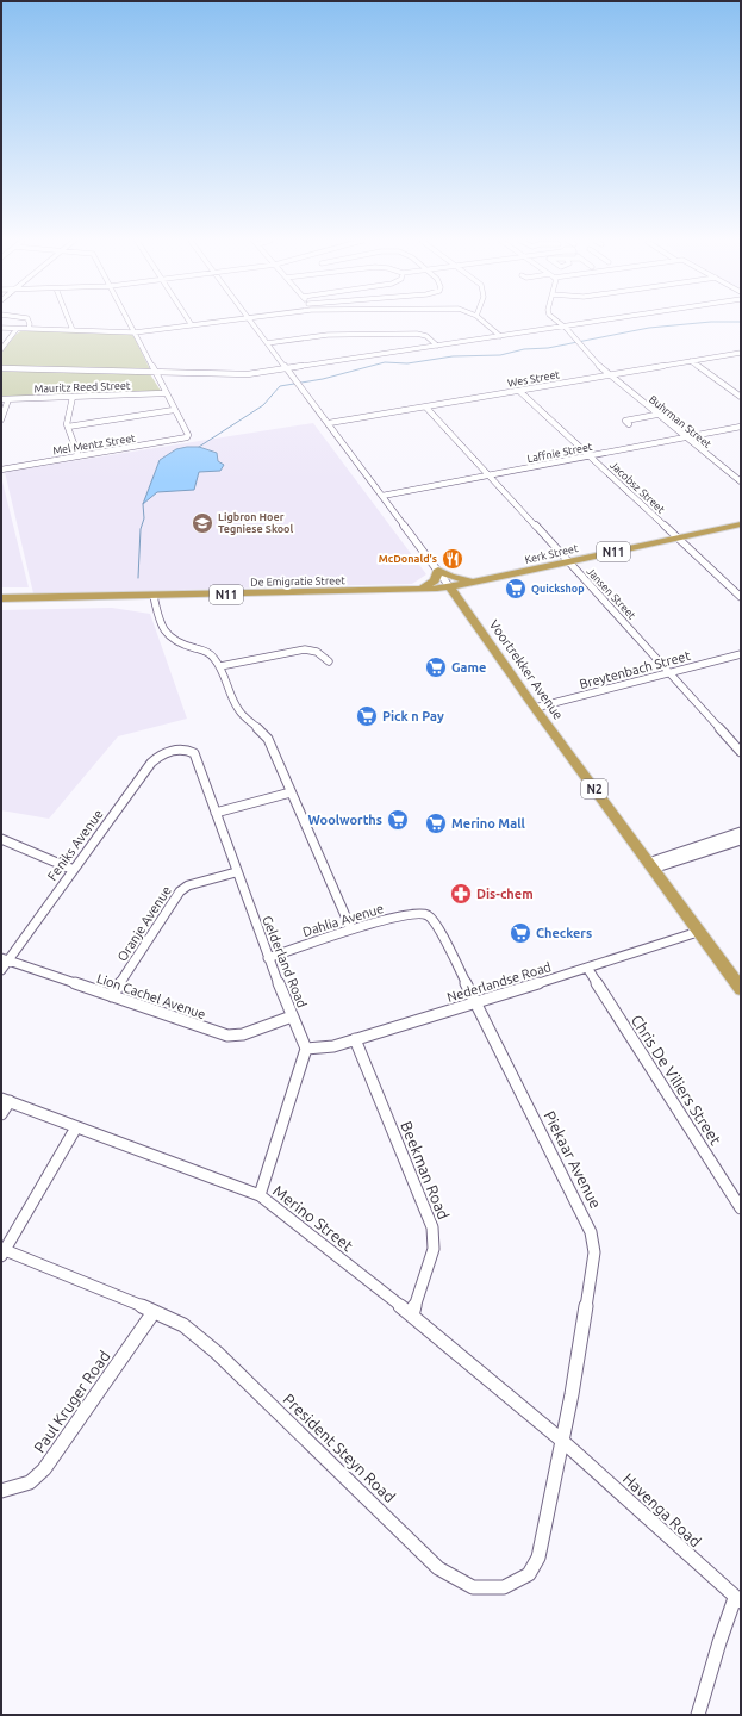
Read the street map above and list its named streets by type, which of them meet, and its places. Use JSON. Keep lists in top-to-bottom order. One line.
{"streets":{"highway":["N11","Kerk Street","De Emigratie Street","Voortrekker Avenue","N2"],"street":["Wes Street","Mauritz Reed Street","Buhrman Street","Mel Mentz Street","Laffnie Street","Jacobsz Street","Jansen Street","Breytenbach Street","Feniks Avenue","Dahlia Avenue","Oranje Avenue","Gelderland Road","Nederlandse Road","Lion Cachel Avenue","Chris De Viliers Street","Piekaar Avenue","Beekman Road","Merino Street","Paul Kruger Road","President Steyn Road","Havenga Road"]},"crossings":[["Wes Street","Buhrman Street"],["Wes Street","Jacobsz Street"],["Wes Street","Jansen Street"],["Wes Street","Voortrekker Avenue"],["Buhrman Street","Laffnie Street"],["Laffnie Street","Jacobsz Street"],["Laffnie Street","Jansen Street"],["Laffnie Street","Voortrekker Avenue"],["Jacobsz Street","Kerk Street"],["Kerk Street","De Emigratie Street"],["Kerk Street","Jansen Street"],["Kerk Street","Voortrekker Avenue"],["De Emigratie Street","Voortrekker Avenue"],["Jansen Street","Breytenbach Street"],["Voortrekker Avenue","Breytenbach Street"],["Voortrekker Avenue","Nederlandse Road"],["Feniks Avenue","Gelderland Road"],["Feniks Avenue","Lion Cachel Avenue"],["Dahlia Avenue","Gelderland Road"],["Dahlia Avenue","Piekaar Avenue"],["Oranje Avenue","Gelderland Road"],["Oranje Avenue","Lion Cachel Avenue"],["Gelderland Road","Nederlandse Road"],["Gelderland Road","Lion Cachel Avenue"],["Nederlandse Road","Chris De Viliers Street"],["Nederlandse Road","Piekaar Avenue"],["Nederlandse Road","Beekman Road"],["Piekaar Avenue","Merino Street"],["Piekaar Avenue","President Steyn Road"],["Piekaar Avenue","Havenga Road"],["Beekman Road","Merino Street"],["Merino Street","President Steyn Road"],["Merino Street","Havenga Road"],["Paul Kruger Road","President Steyn Road"],["President Steyn Road","Havenga Road"]],"places":{"school or university":["Ligbron Hoer Tegniese Skool"],"restaurant":["McDonald's"],"supermarket":["Quickshop","Game","Pick n Pay","Woolworths","Merino Mall","Checkers"],"pharmacy":["Dis-chem"]}}
